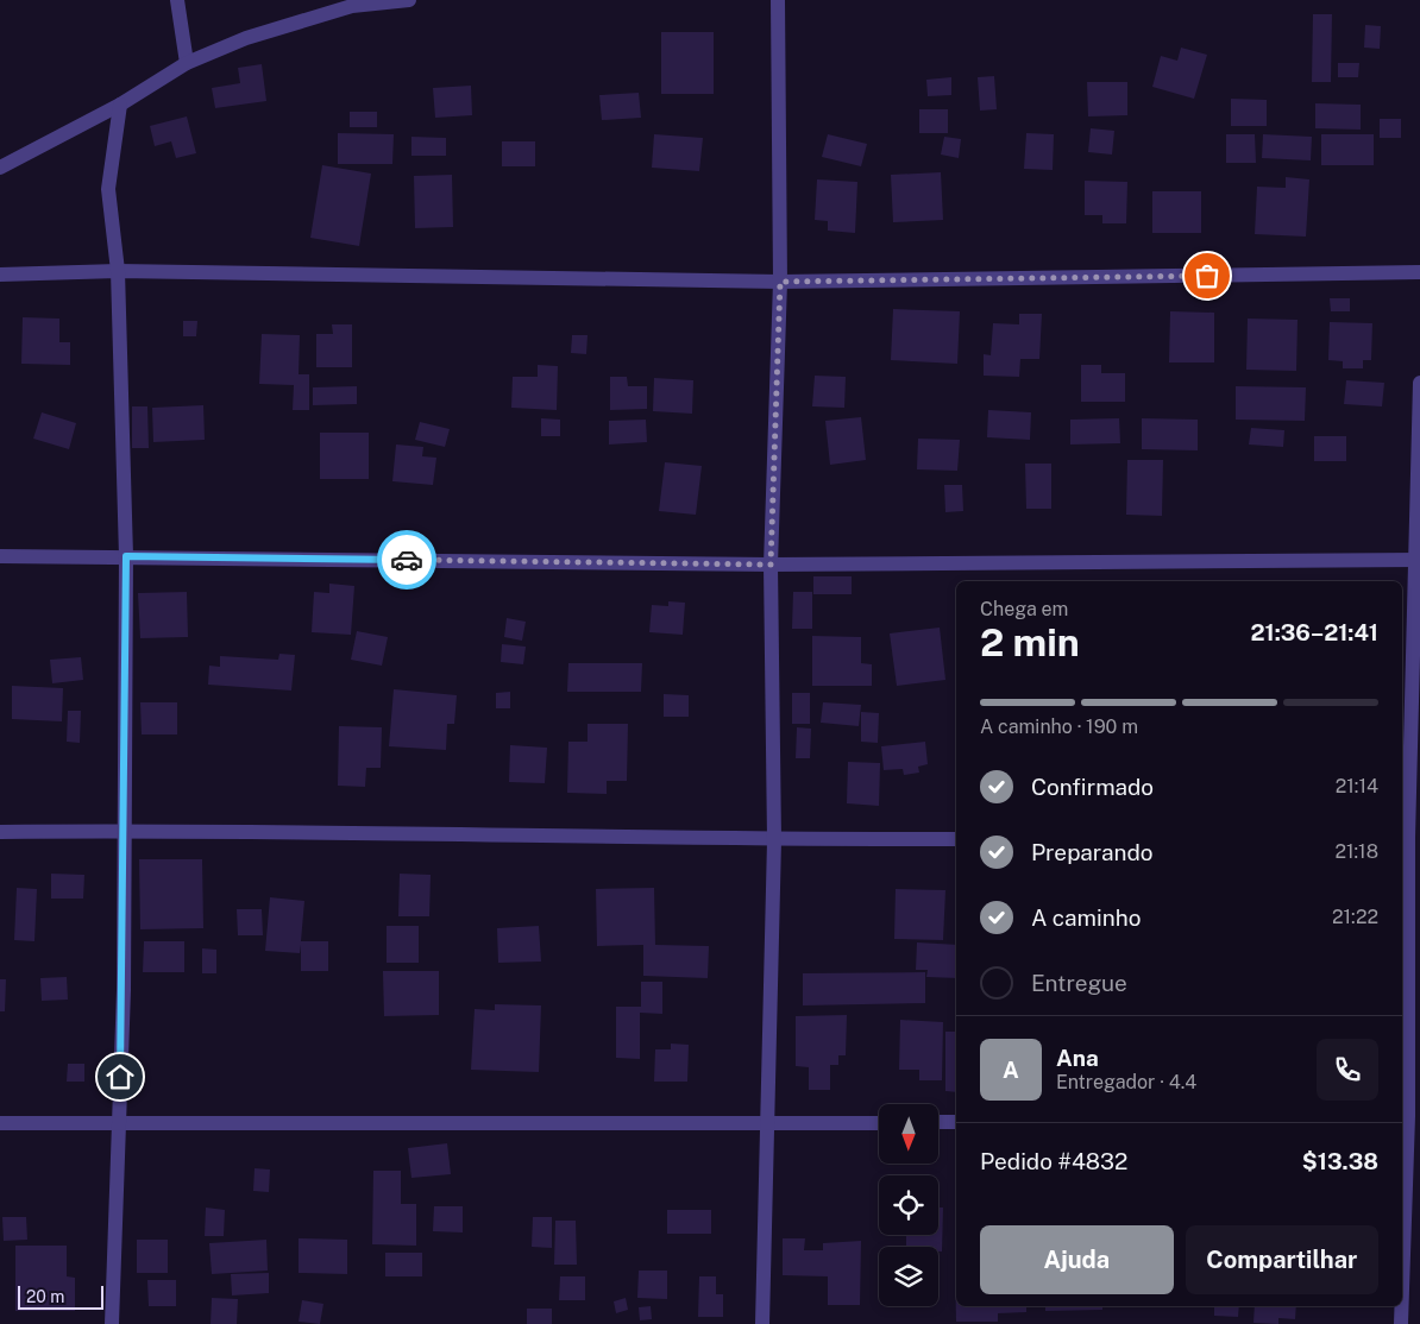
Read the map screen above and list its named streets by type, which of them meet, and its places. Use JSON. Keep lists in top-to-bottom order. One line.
{"scale_bar":"20 m","north":"bottom","page":{"heading":["2 min","Chega em","21:36–21:41"],"panel":["Ana","Entregador · 4.4","Pedido #4832","$13.38"],"bar":"A caminho · 190 m","list":[["Confirmado","21:14"],["Preparando","21:18"],["A caminho","21:22"],"Entregue"],"round":"A","buttons":["Ajuda","Compartilhar"],"scale":"20 m"}}
